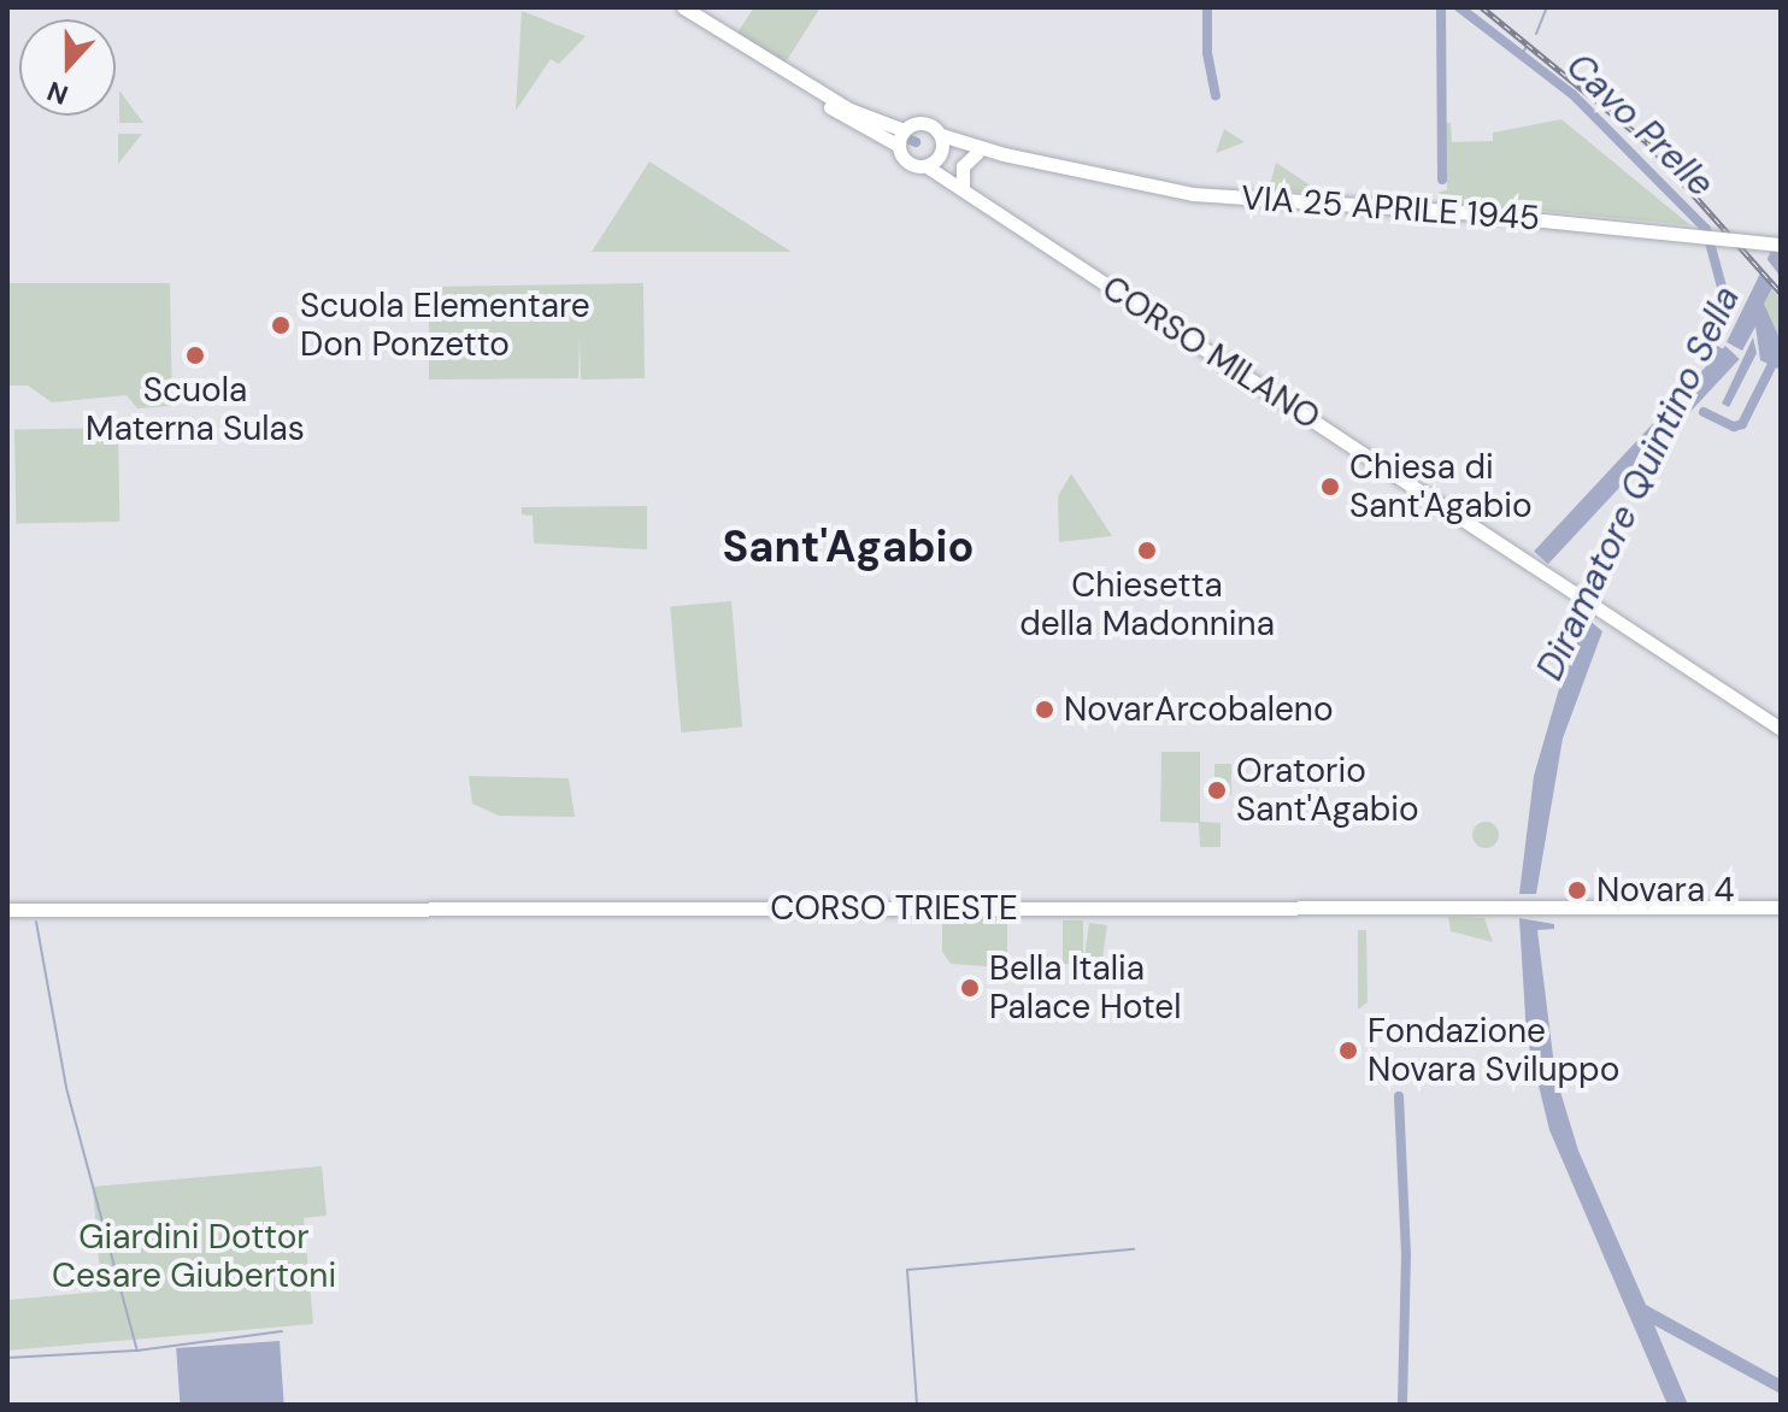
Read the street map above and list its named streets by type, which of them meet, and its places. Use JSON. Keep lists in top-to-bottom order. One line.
{"streets":{"main road":["VIA 25 APRILE 1945","CORSO MILANO","CORSO TRIESTE"]},"crossings":[["VIA 25 APRILE 1945","CORSO MILANO"]],"districts":["Sant'Agabio"],"water":["Cavo Prelle","Diramatore Quintino Sella"],"parks":["Giardini Dottor Cesare Giubertoni"],"places":["Scuola Elementare Don Ponzetto","Scuola Materna Sulas","Chiesa di Sant'Agabio","Chiesetta della Madonnina","NovarArcobaleno","Oratorio Sant'Agabio","Novara 4","Bella Italia Palace Hotel","Fondazione Novara Sviluppo"],"north":"bottom"}
